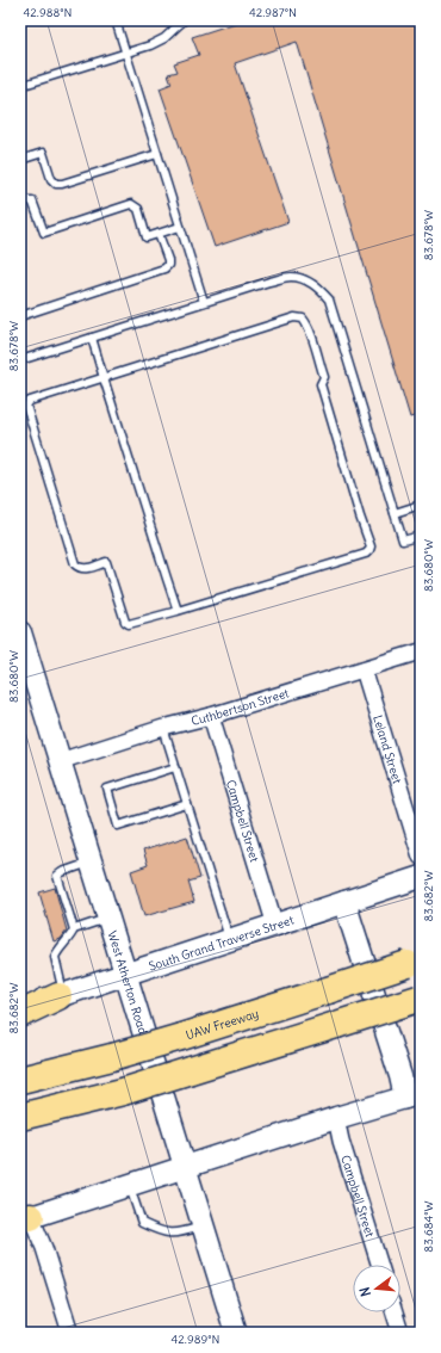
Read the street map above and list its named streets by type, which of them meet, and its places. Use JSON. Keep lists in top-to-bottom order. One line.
{"streets":{"highway":["UAW Freeway"],"main road":["South Grand Traverse Street","West Atherton Road"],"street":["Cuthbertson Street","Leland Street","Campbell Street"]},"crossings":[["Cuthbertson Street","Leland Street"],["Cuthbertson Street","Campbell Street"],["Cuthbertson Street","West Atherton Road"],["Campbell Street","South Grand Traverse Street"],["South Grand Traverse Street","West Atherton Road"]],"north":"left","coordinates":["42.988°N","42.987°N","83.678°W","83.680°W","83.682°W","83.684°W","42.989°N"]}
